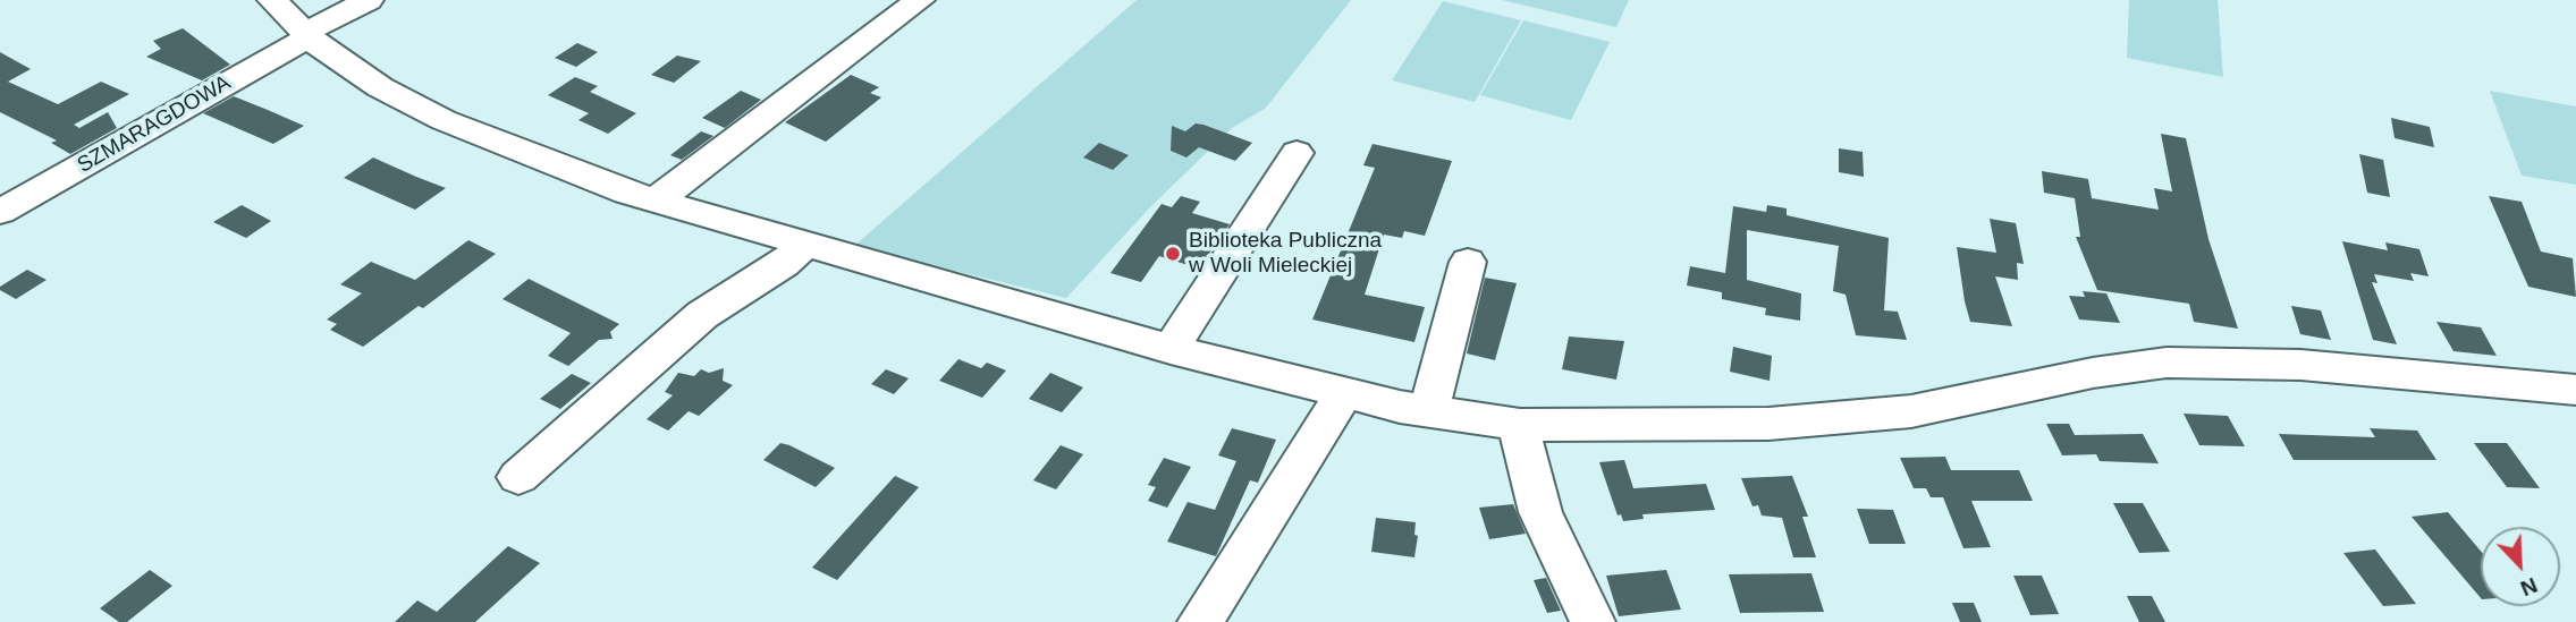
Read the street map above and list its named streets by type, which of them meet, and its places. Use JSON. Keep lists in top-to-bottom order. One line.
{"streets":{"street":["SZMARAGDOWA"]},"places":["Biblioteka Publiczna w Woli Mieleckiej"],"north":"bottom right"}
